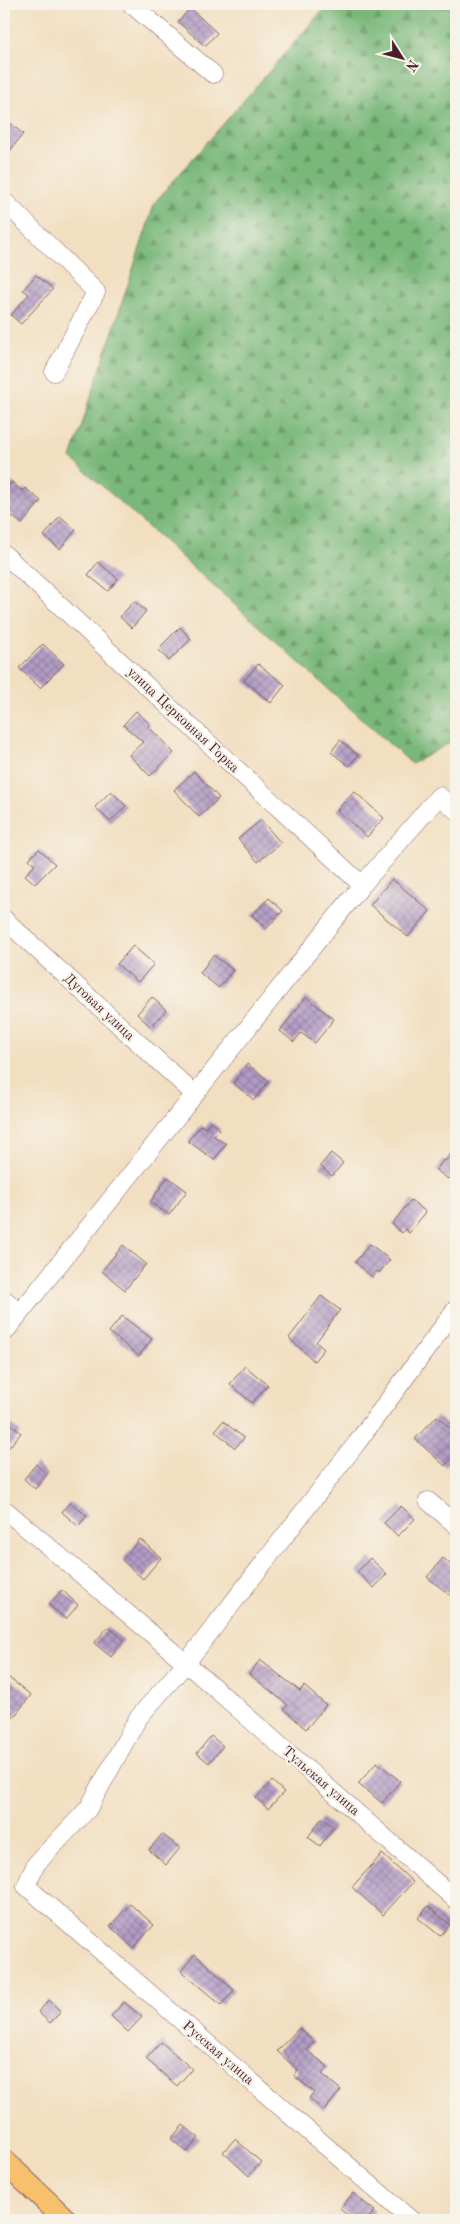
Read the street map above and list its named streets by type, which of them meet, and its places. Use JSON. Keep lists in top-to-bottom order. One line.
{"streets":{"street":["улица Церковная Горка","Дуговая улица","Тульская улица","Русская улица"]},"crossings":[["Тульская улица","Русская улица"]],"north":"bottom right"}
